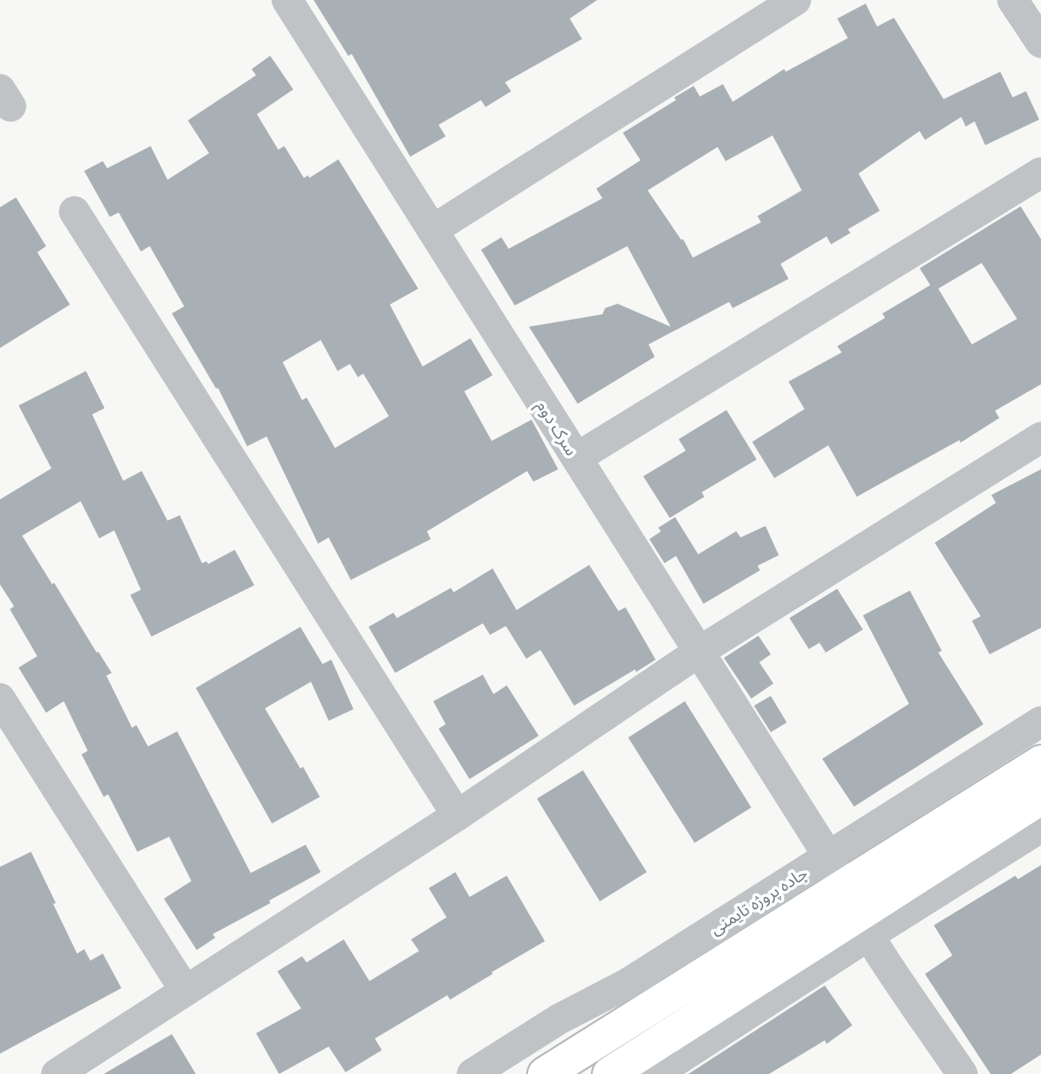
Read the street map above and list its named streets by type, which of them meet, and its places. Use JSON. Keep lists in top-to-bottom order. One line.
{"streets":{"main road":["جاده پروژه تایمنی"],"street":["سرک دوم"]},"crossings":[["سرک دوم","جاده پروژه تایمنی"]]}
